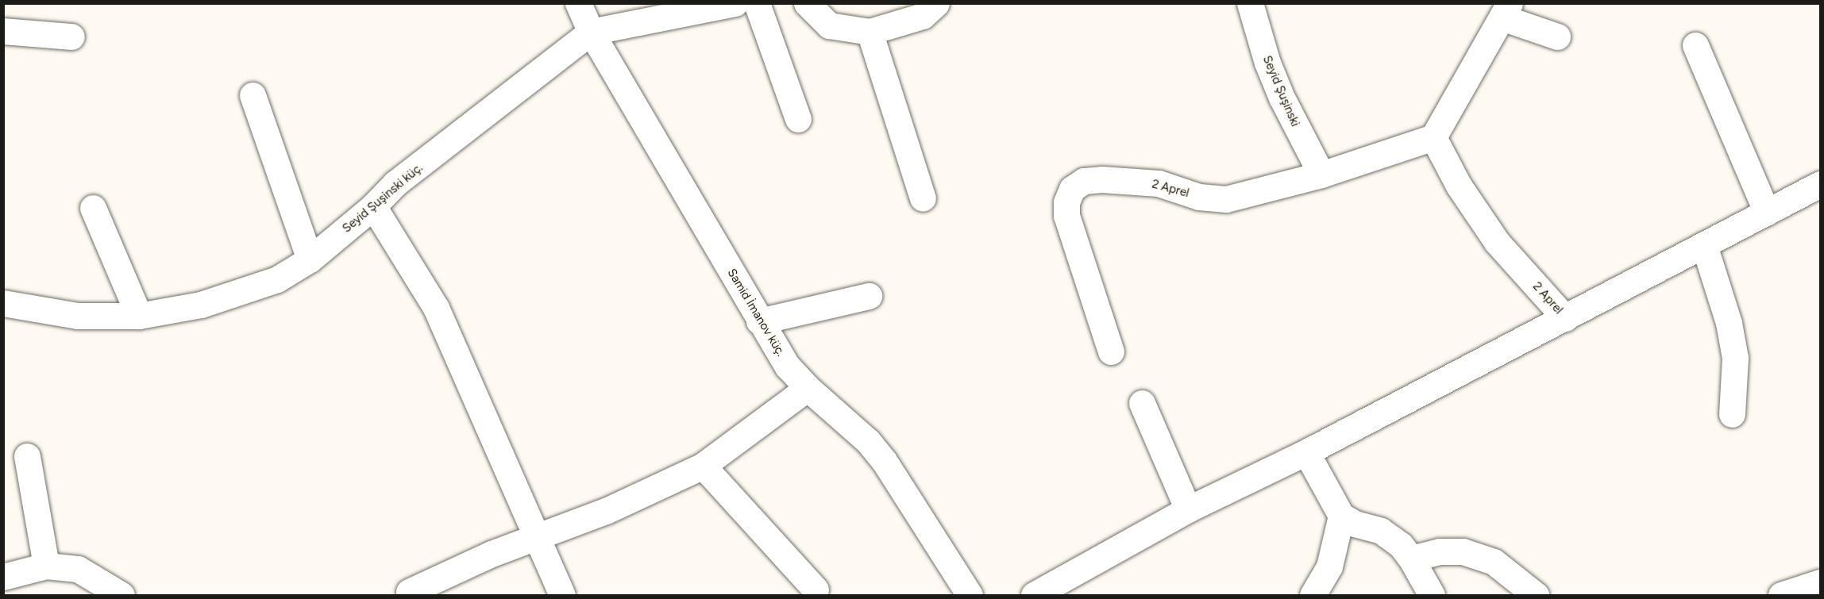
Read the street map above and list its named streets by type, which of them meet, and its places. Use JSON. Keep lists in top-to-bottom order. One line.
{"streets":{"street":["Seyid Şuşinski","2 Aprel","Seyid Şuşinski küç.","Samid İmanov küç."]},"crossings":[["Seyid Şuşinski","2 Aprel"],["Seyid Şuşinski küç.","Samid İmanov küç."]]}
